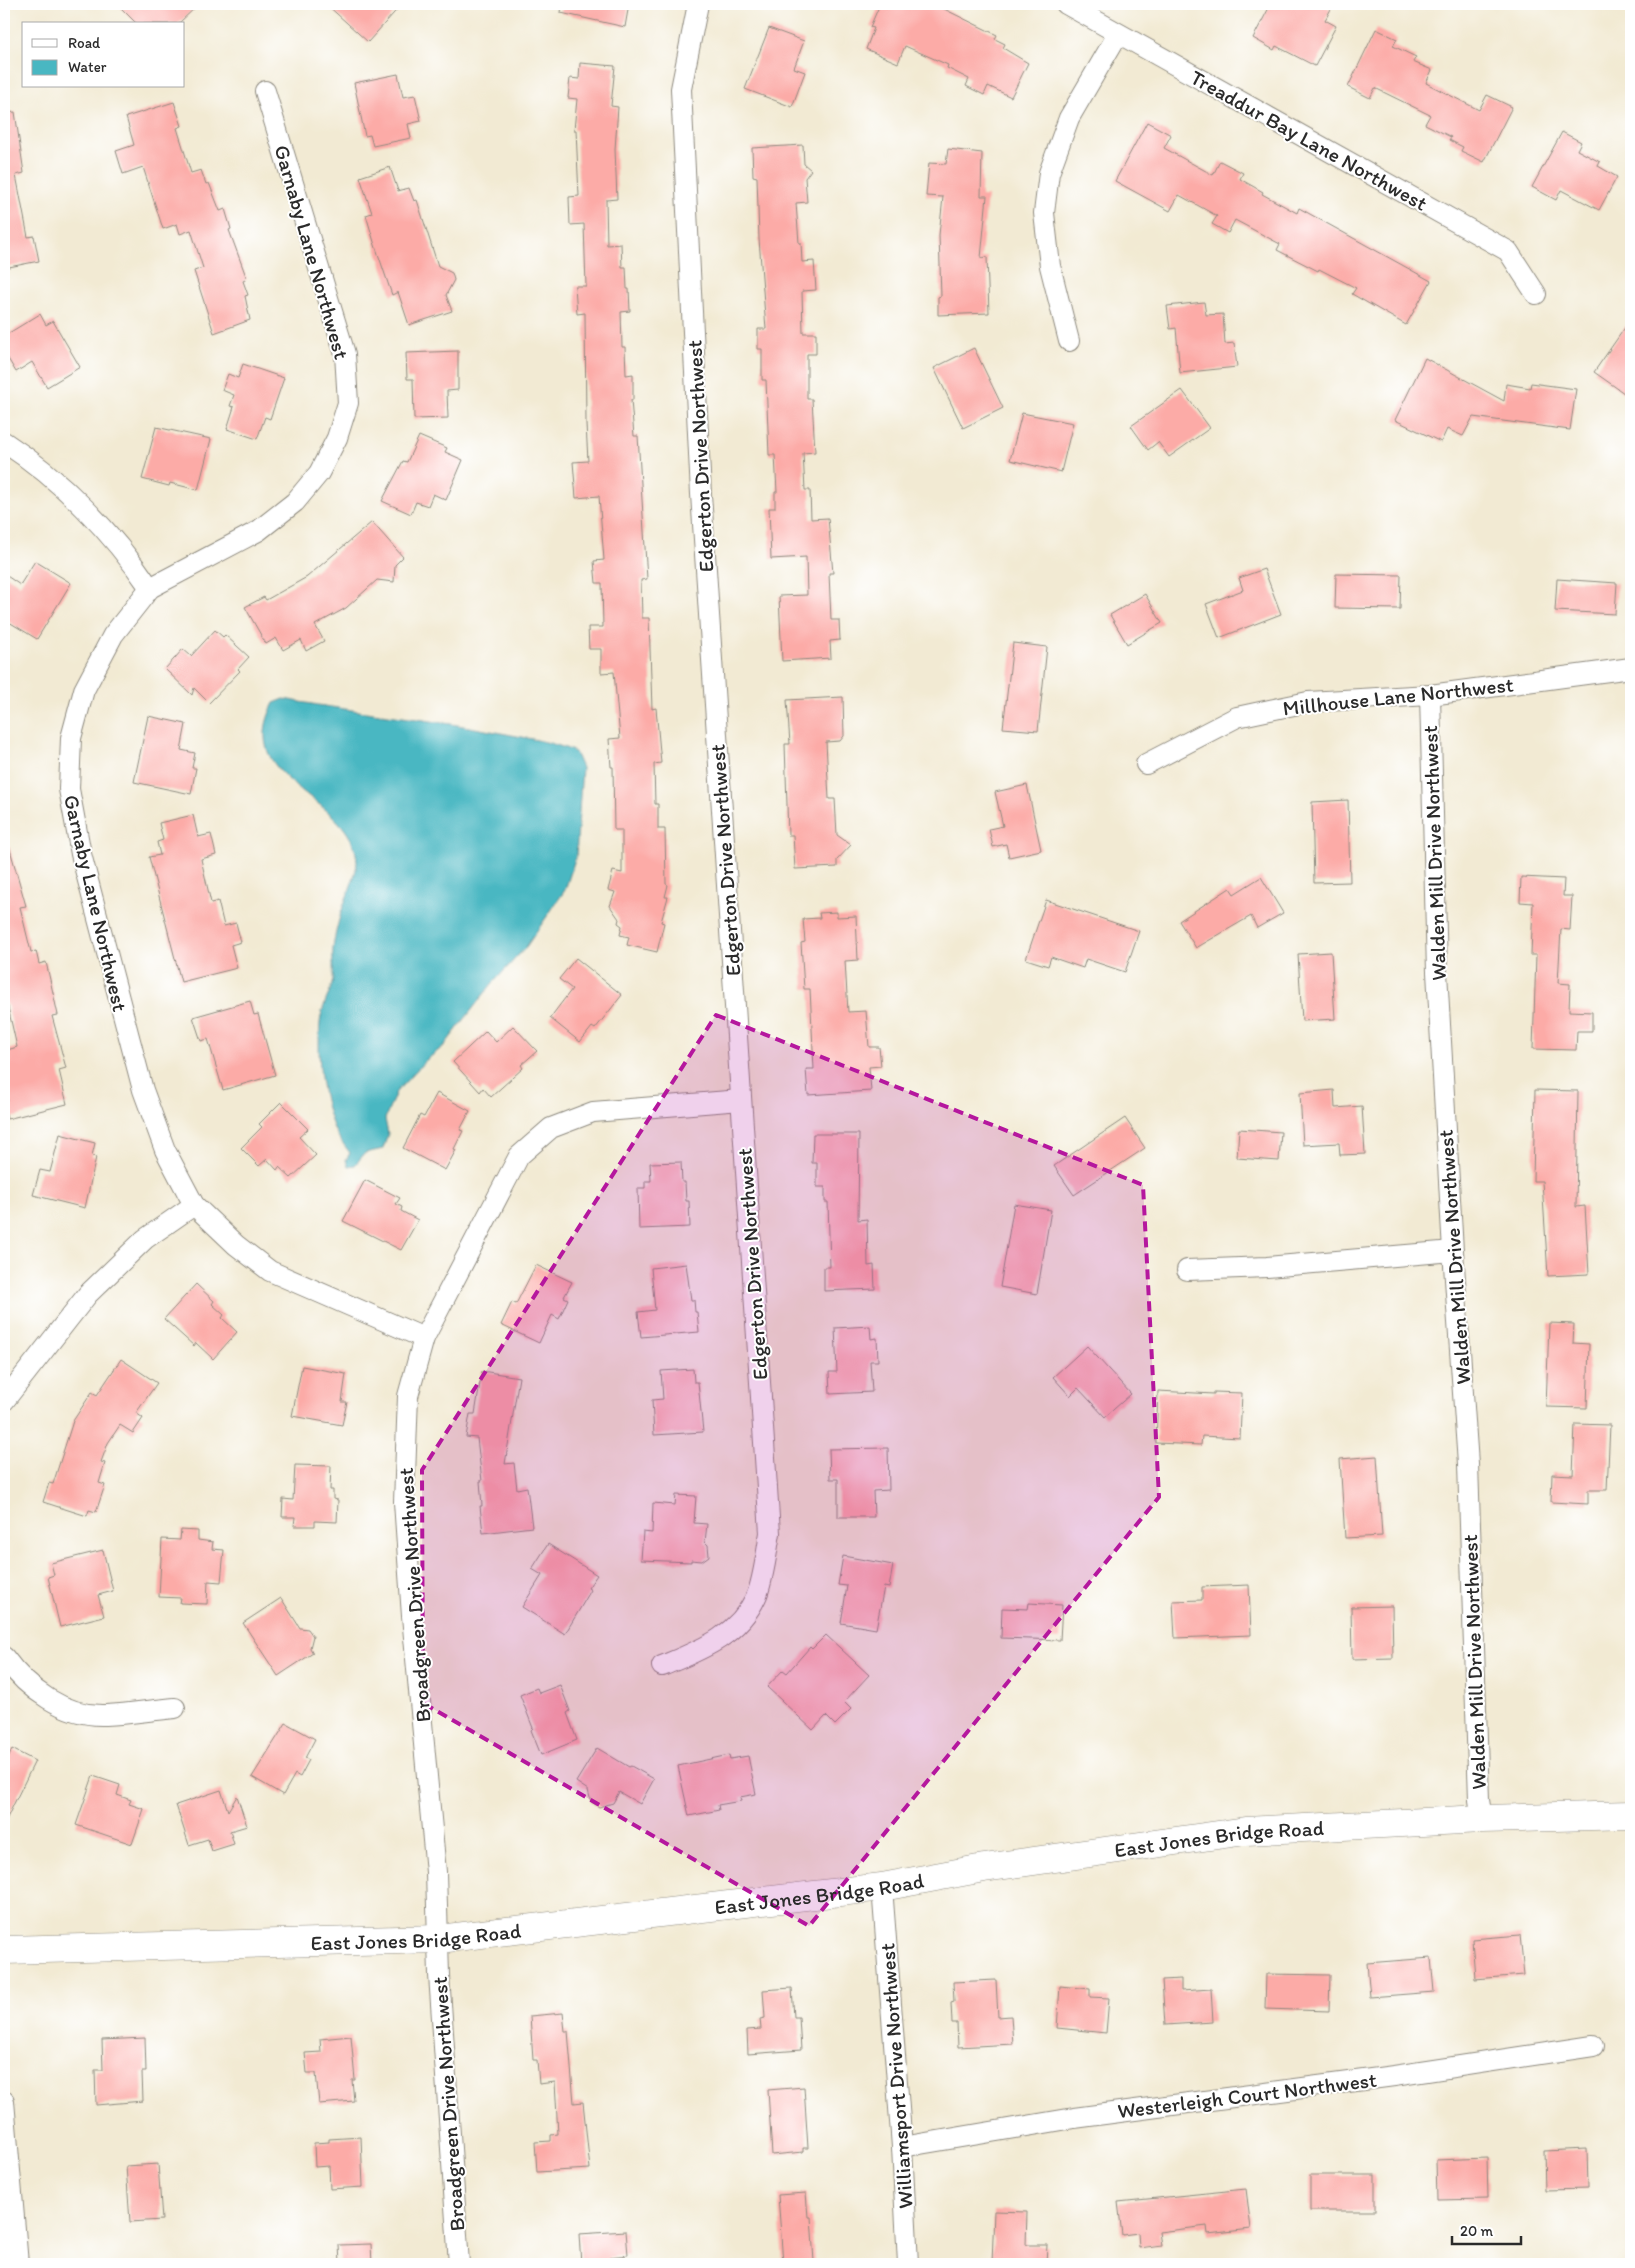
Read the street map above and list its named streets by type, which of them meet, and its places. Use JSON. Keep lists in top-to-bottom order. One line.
{"streets":{"street":["Treaddur Bay Lane Northwest","Garnaby Lane Northwest","Edgerton Drive Northwest","Millhouse Lane Northwest","Walden Mill Drive Northwest","Broadgreen Drive Northwest","East Jones Bridge Road","Williamsport Drive Northwest","Westerleigh Court Northwest"]},"crossings":[["Garnaby Lane Northwest","Broadgreen Drive Northwest"],["Edgerton Drive Northwest","Broadgreen Drive Northwest"],["Millhouse Lane Northwest","Walden Mill Drive Northwest"],["Walden Mill Drive Northwest","East Jones Bridge Road"],["Broadgreen Drive Northwest","East Jones Bridge Road"],["East Jones Bridge Road","Williamsport Drive Northwest"],["Williamsport Drive Northwest","Westerleigh Court Northwest"]],"legend":["Road","Water"],"scale_bar":"20 m"}
